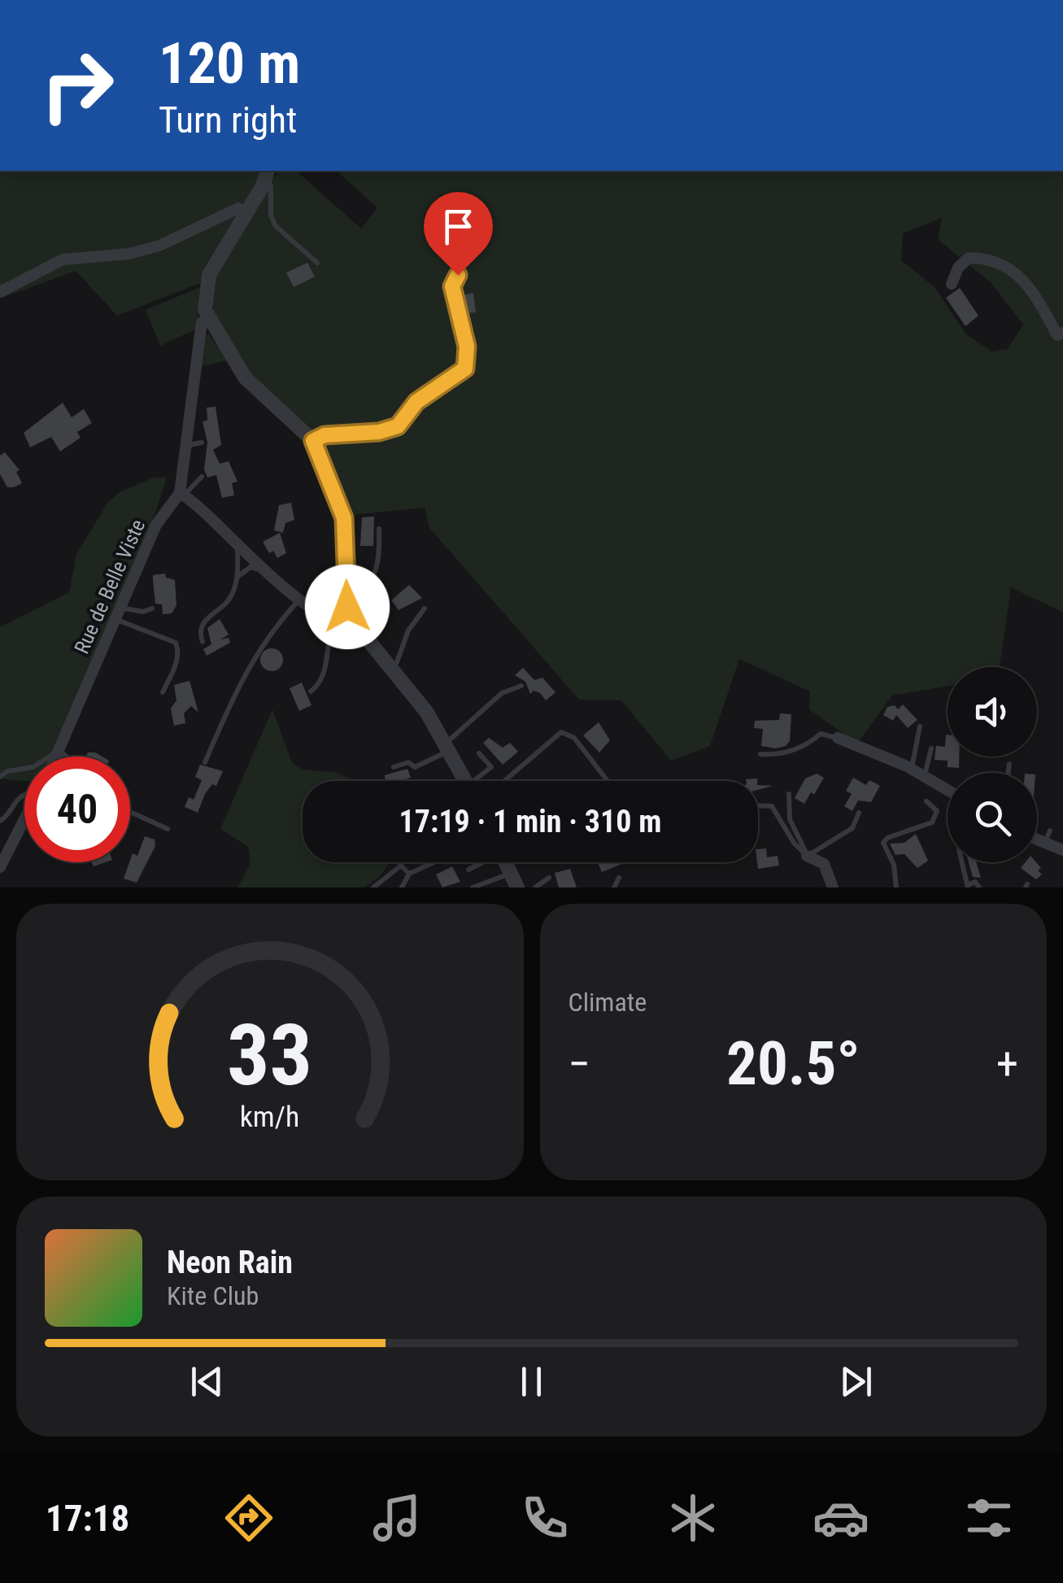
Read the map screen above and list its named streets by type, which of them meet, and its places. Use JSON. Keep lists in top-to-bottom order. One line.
{"streets":{"street":["Rue de Belle Viste"]},"page":{"turn":["120 m","Turn right"],"limit":"40","trip":"17:19 · 1 min · 310 m","tile":"Climate","heat":["−","20.5°","+"],"song":["Neon Rain","Kite Club"],"tabs":"17:18","gauge":["33","km/h"]}}
